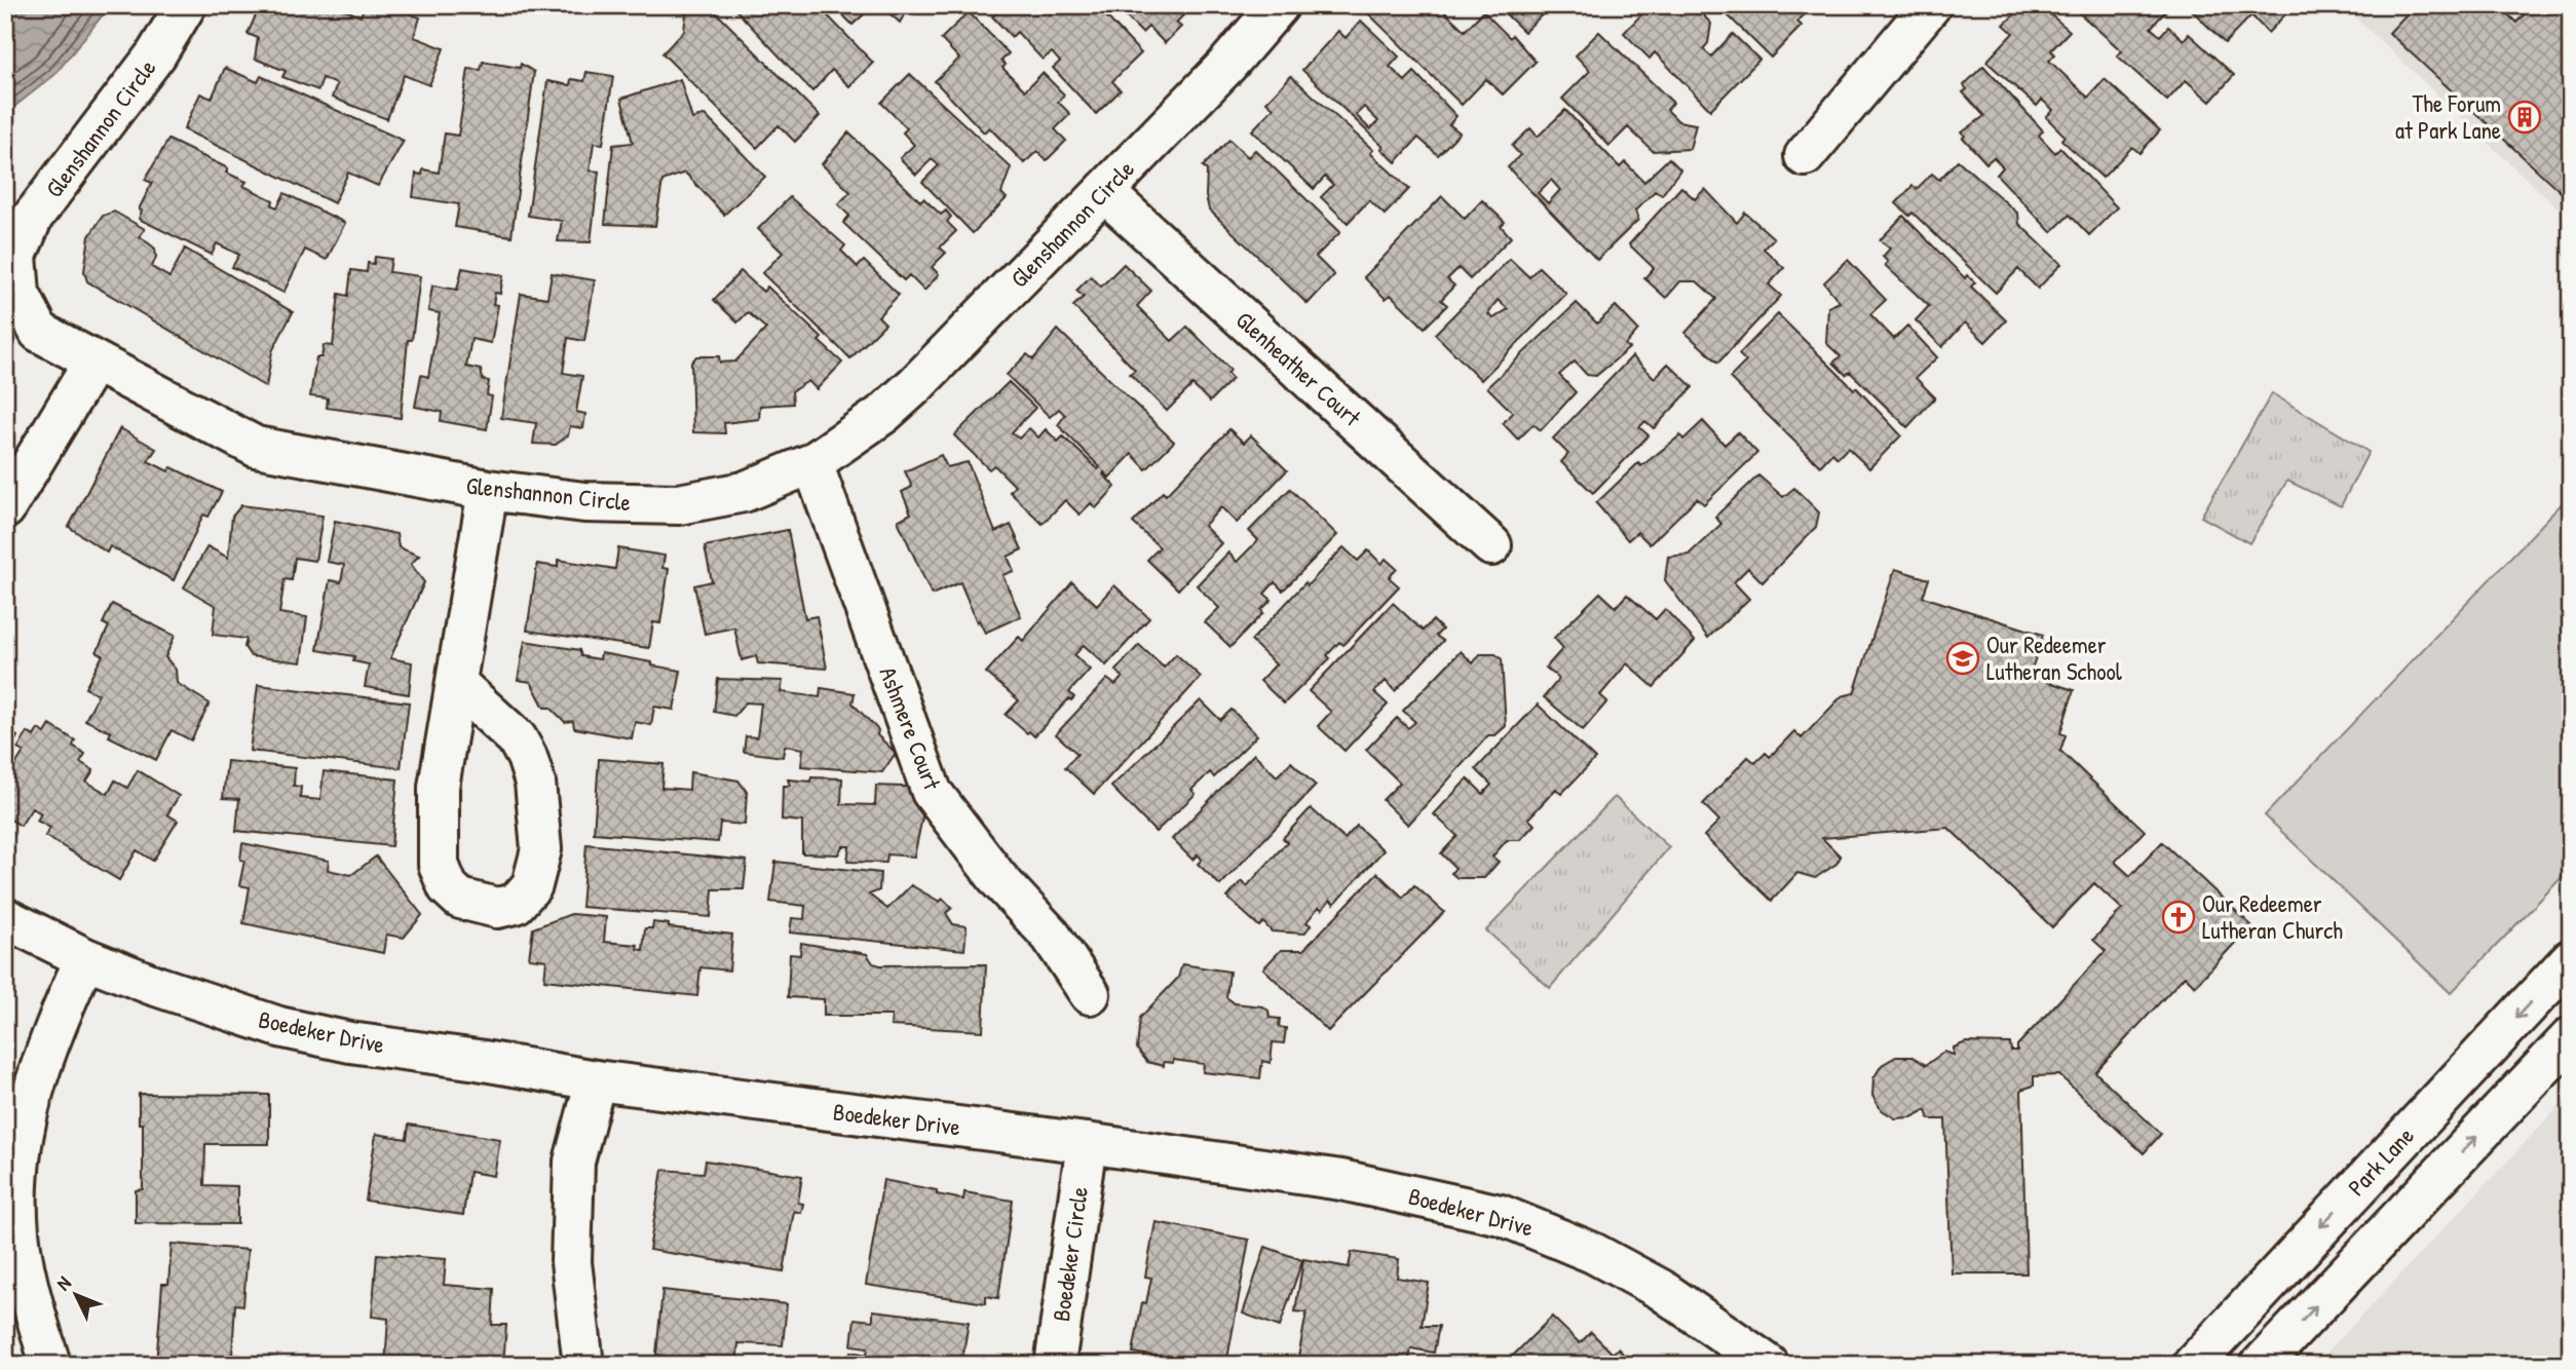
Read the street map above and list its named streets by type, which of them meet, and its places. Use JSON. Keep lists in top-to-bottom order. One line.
{"streets":{"street":["Glenshannon Circle","Glenheather Court","Ashmere Court","Boedeker Drive","Park Lane","Boedeker Circle"]},"crossings":[["Glenshannon Circle","Glenheather Court"],["Glenshannon Circle","Ashmere Court"],["Boedeker Drive","Boedeker Circle"]],"places":{"building":["The Forum at Park Lane"],"school or university":["Our Redeemer Lutheran School"],"church":["Our Redeemer Lutheran Church"]},"north":"top left"}
